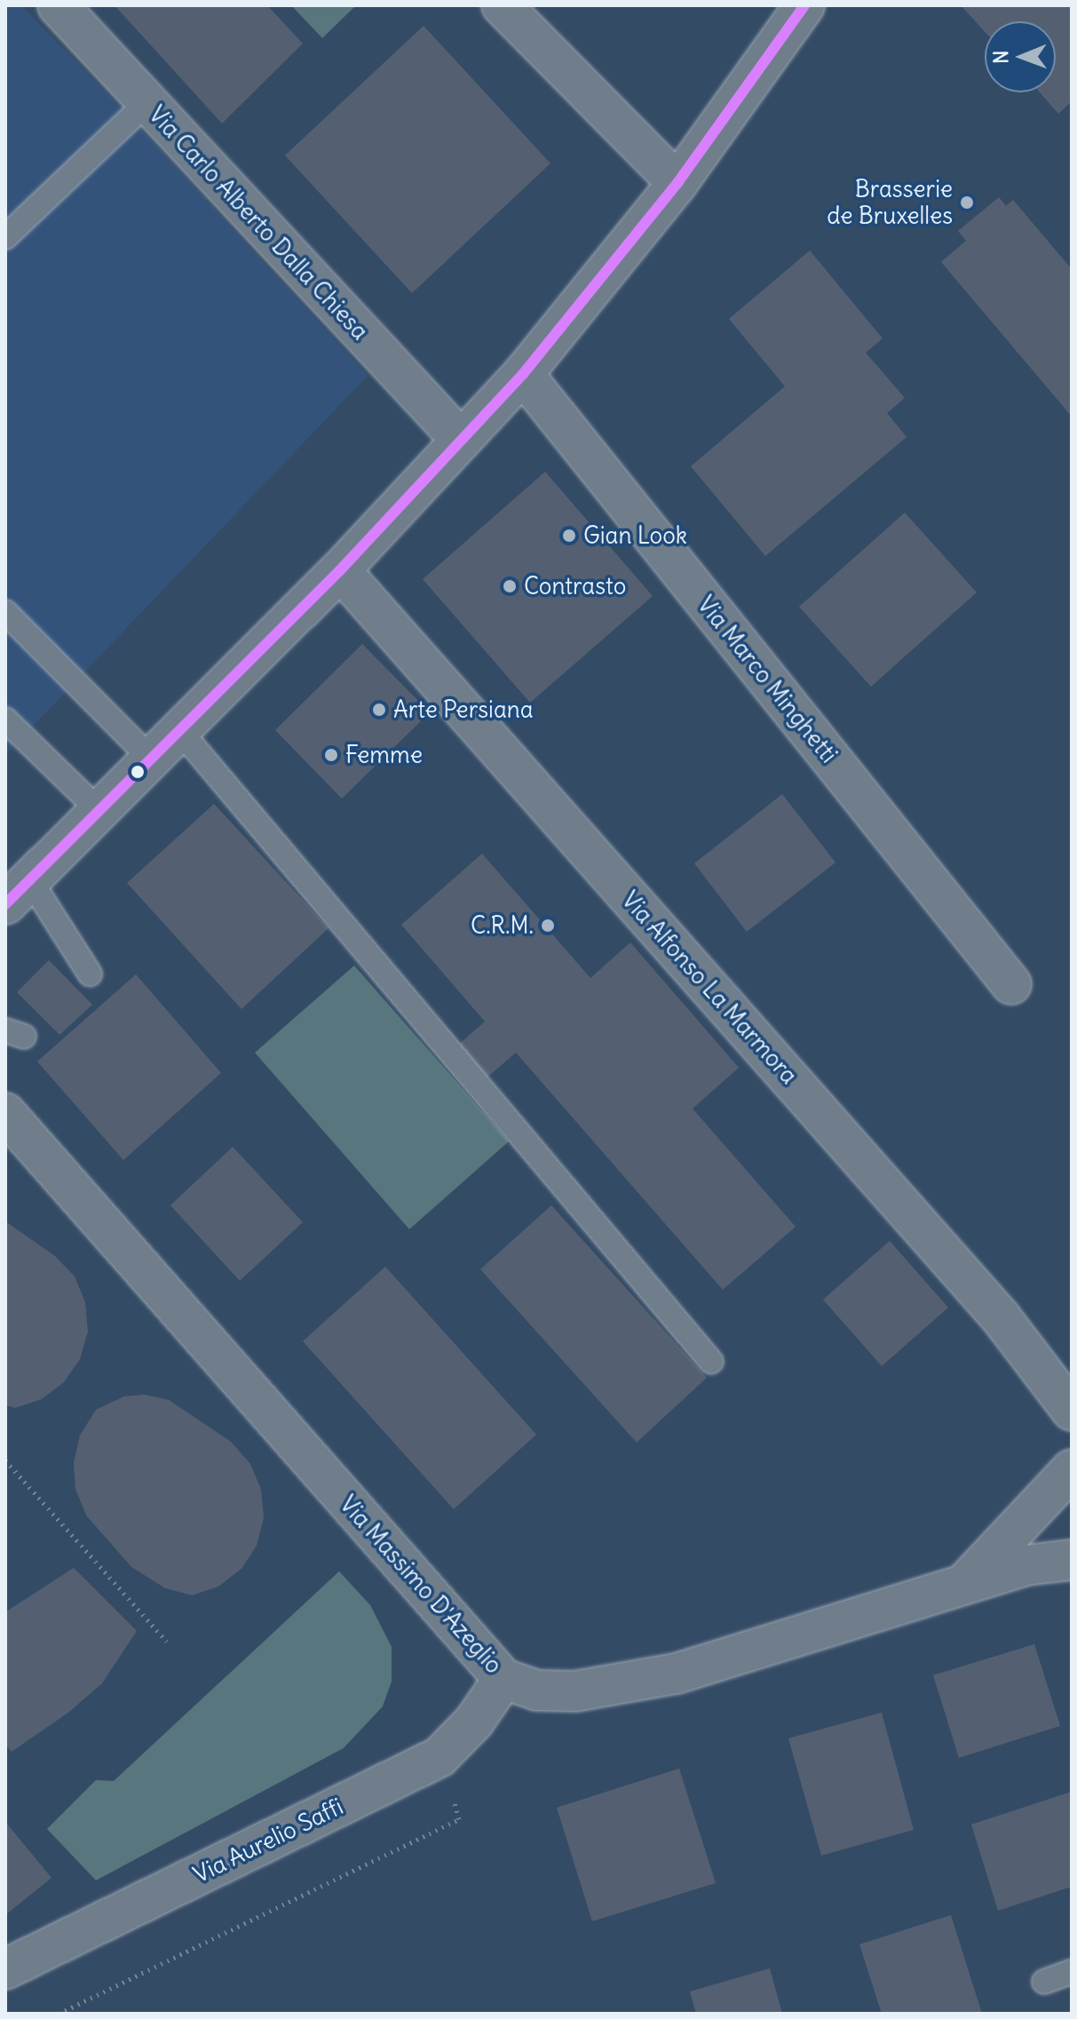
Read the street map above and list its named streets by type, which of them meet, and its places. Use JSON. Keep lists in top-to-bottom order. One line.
{"streets":{"street":["Via Carlo Alberto Dalla Chiesa","Via Marco Minghetti","Via Alfonso La Marmora","Via Massimo D'Azeglio","Via Aurelio Saffi"]},"crossings":[["Via Massimo D'Azeglio","Via Aurelio Saffi"]],"places":["Brasserie de Bruxelles","Gian Look","Contrasto","Arte Persiana","Femme","C.R.M."],"north":"left"}
